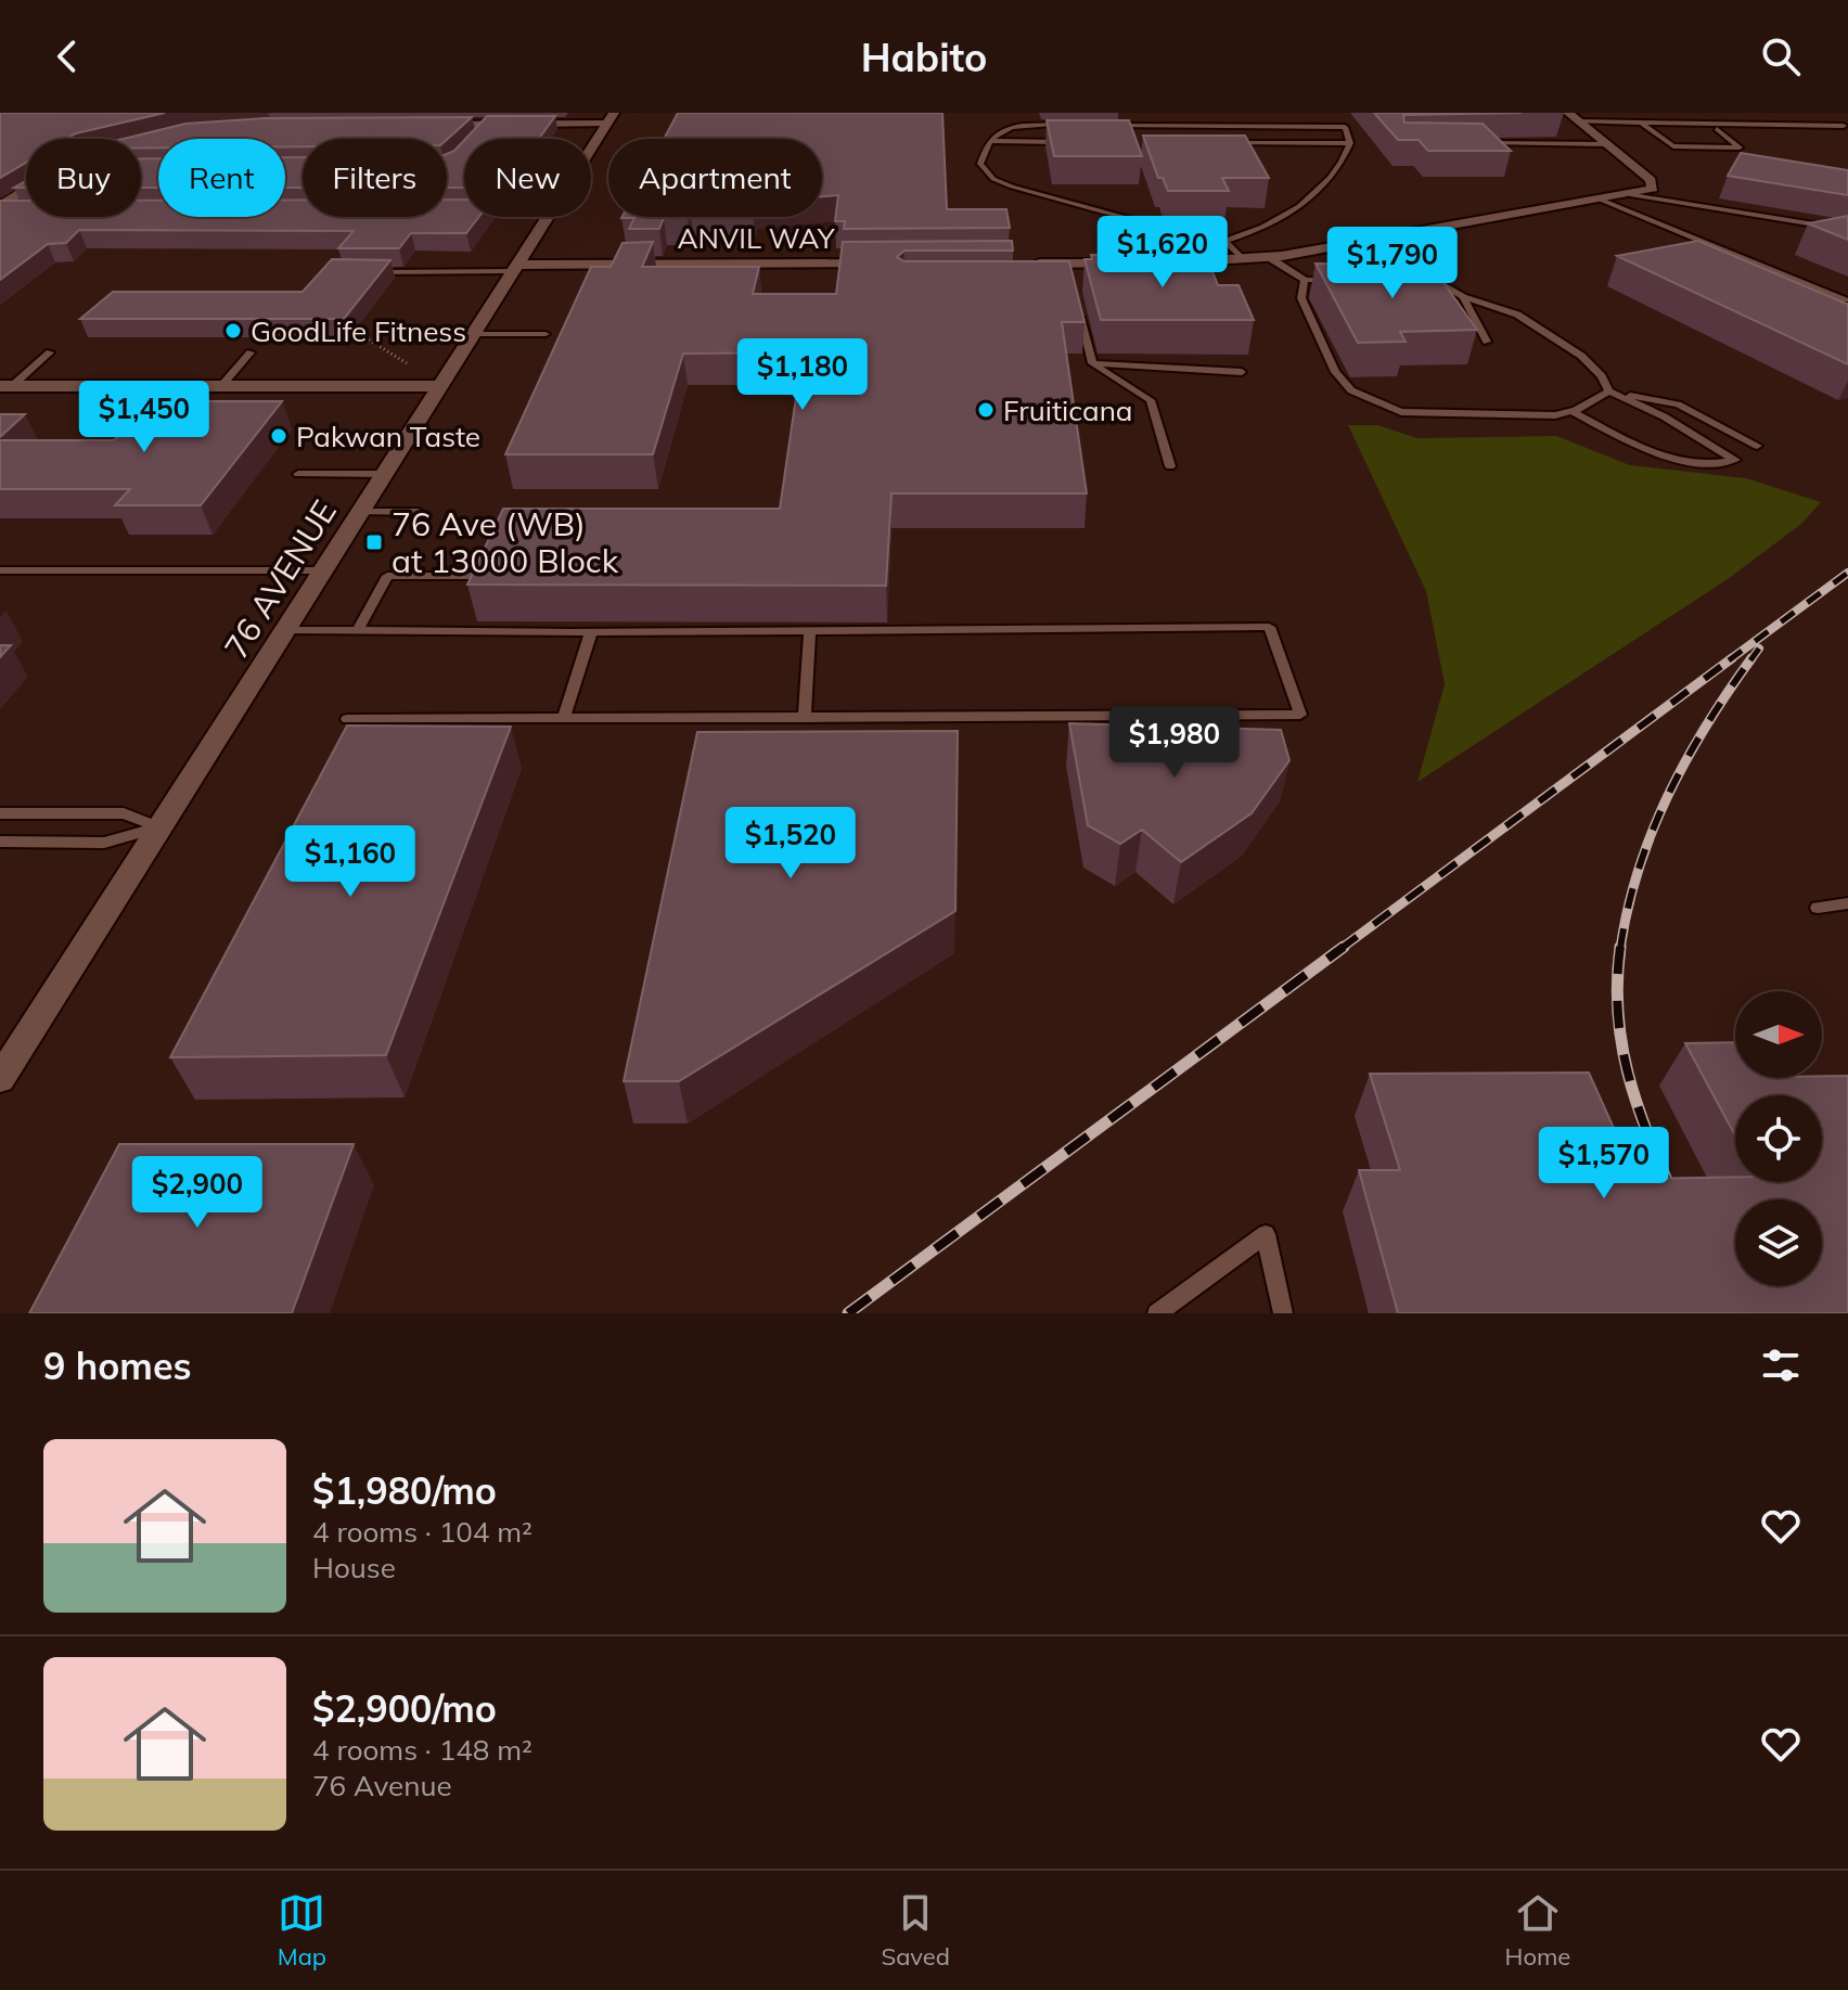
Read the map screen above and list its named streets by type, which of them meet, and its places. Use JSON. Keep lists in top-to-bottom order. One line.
{"streets":{"street":["ANVIL WAY","76 AVENUE"]},"crossings":[["ANVIL WAY","76 AVENUE"]],"places":{"other":["GoodLife Fitness","Fruiticana","Pakwan Taste"],"transit":["76 Ave (WB) at 13000 Block"]},"north":"right","page":{"header":"Habito","chip":["Buy","Rent","Filters","New","Apartment"],"price":["$1,620","$1,790","$1,180","$1,450","$1,980","$1,520","$1,160","$1,570","$2,900"],"heading":"9 homes","list":[{"name":"$1,980/mo","note":"4 rooms · 104 m² · House"},{"name":"$2,900/mo","note":"4 rooms · 148 m² · 76 Avenue"}],"tabs":["Map","Saved","Home"]}}
